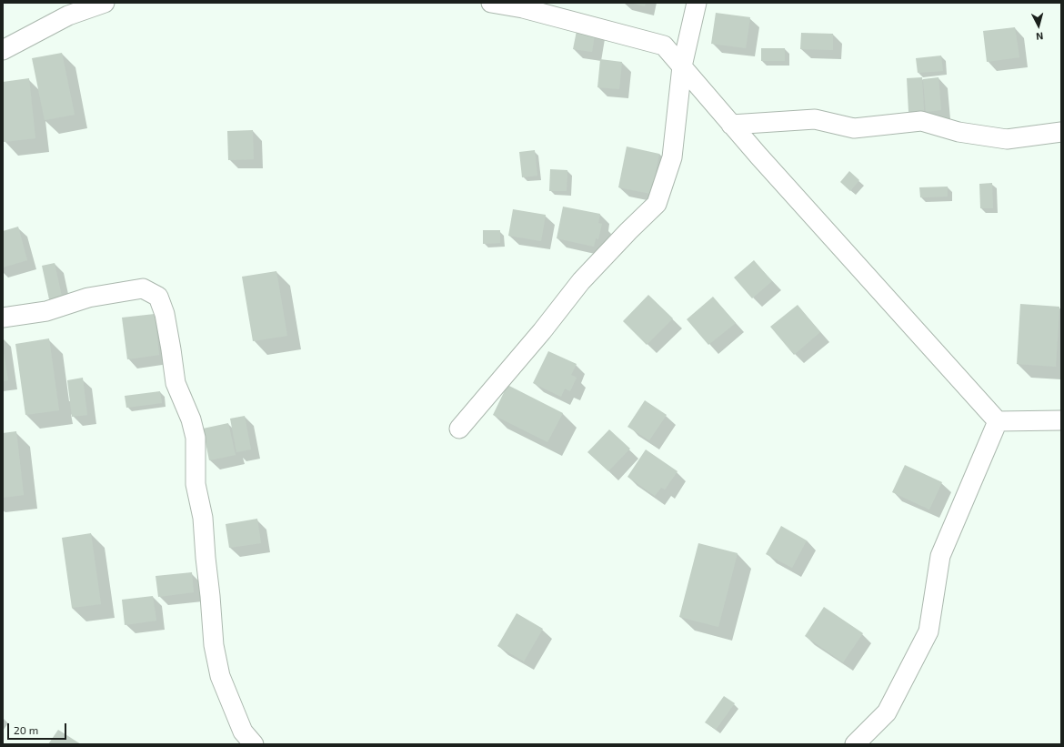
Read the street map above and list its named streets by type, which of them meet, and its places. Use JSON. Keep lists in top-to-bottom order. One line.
{"scale_bar":"20 m","north":"bottom"}
